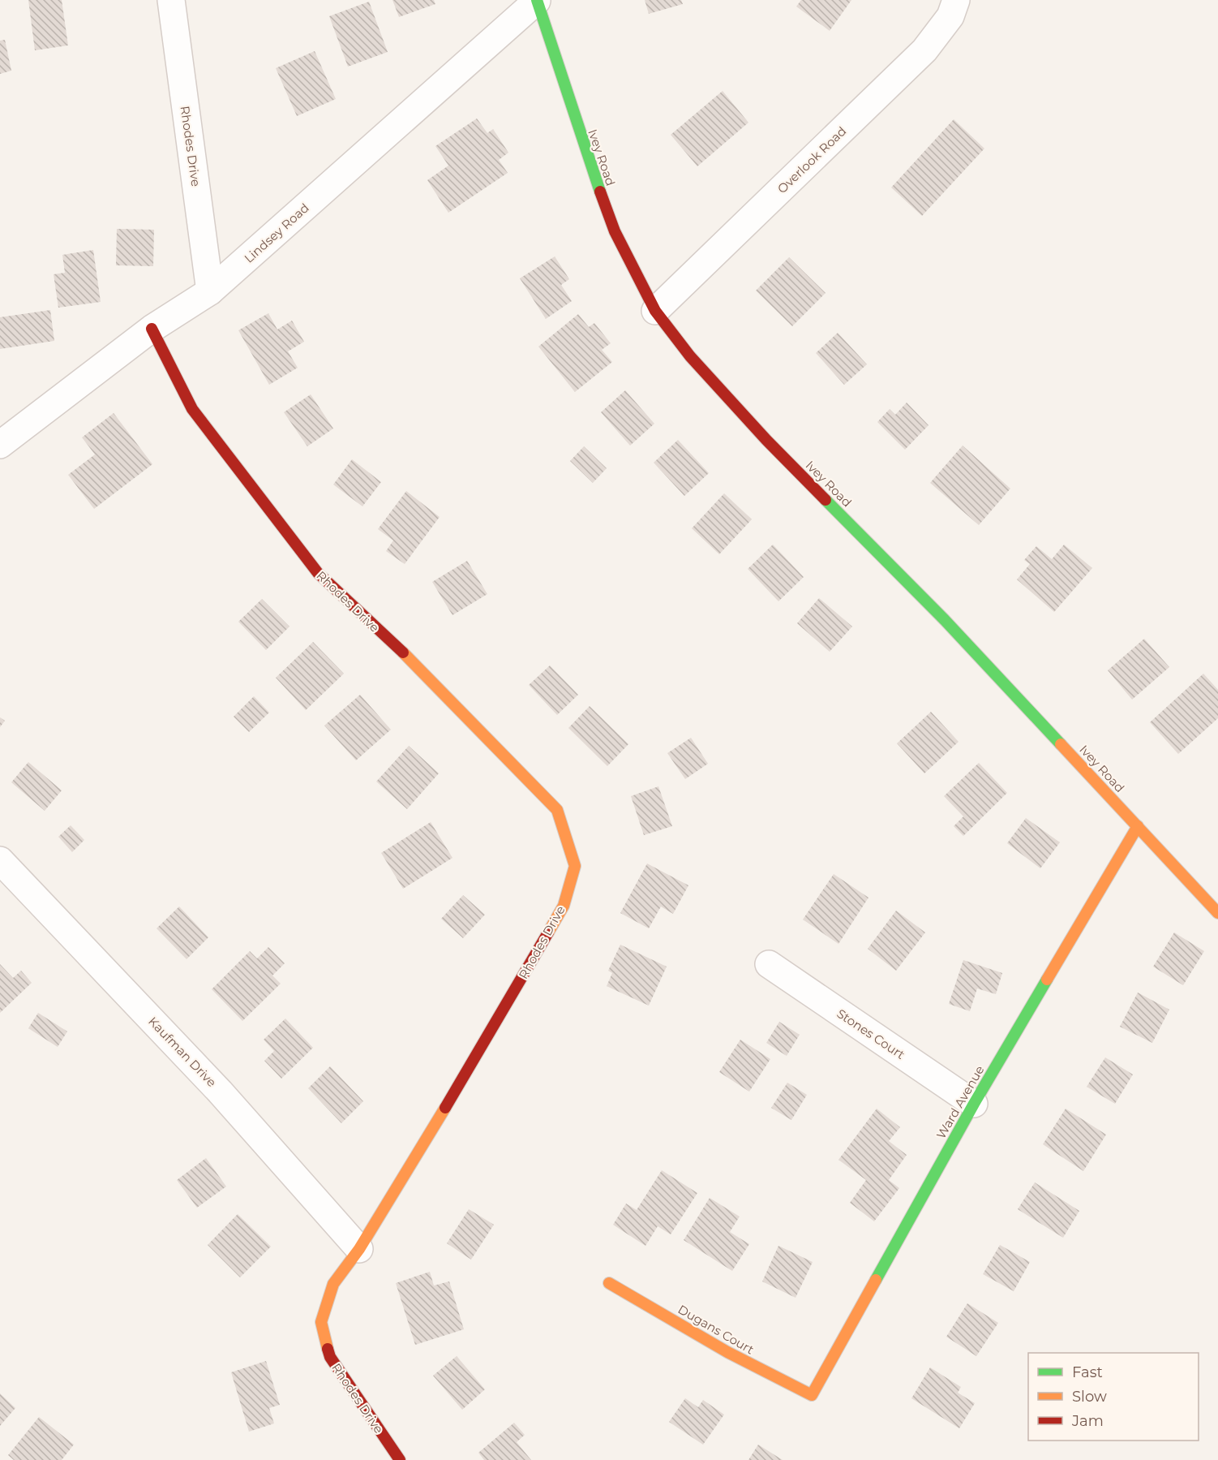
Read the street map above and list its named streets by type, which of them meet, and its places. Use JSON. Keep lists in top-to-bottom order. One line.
{"streets":{"street":["Rhodes Drive","Ivey Road","Overlook Road","Lindsey Road","Stones Court","Kaufman Drive","Ward Avenue","Dugans Court"]},"crossings":[["Rhodes Drive","Lindsey Road"],["Rhodes Drive","Kaufman Drive"],["Ivey Road","Overlook Road"],["Ivey Road","Lindsey Road"],["Ivey Road","Ward Avenue"],["Stones Court","Ward Avenue"],["Ward Avenue","Dugans Court"]],"legend":["Fast","Slow","Jam"]}
